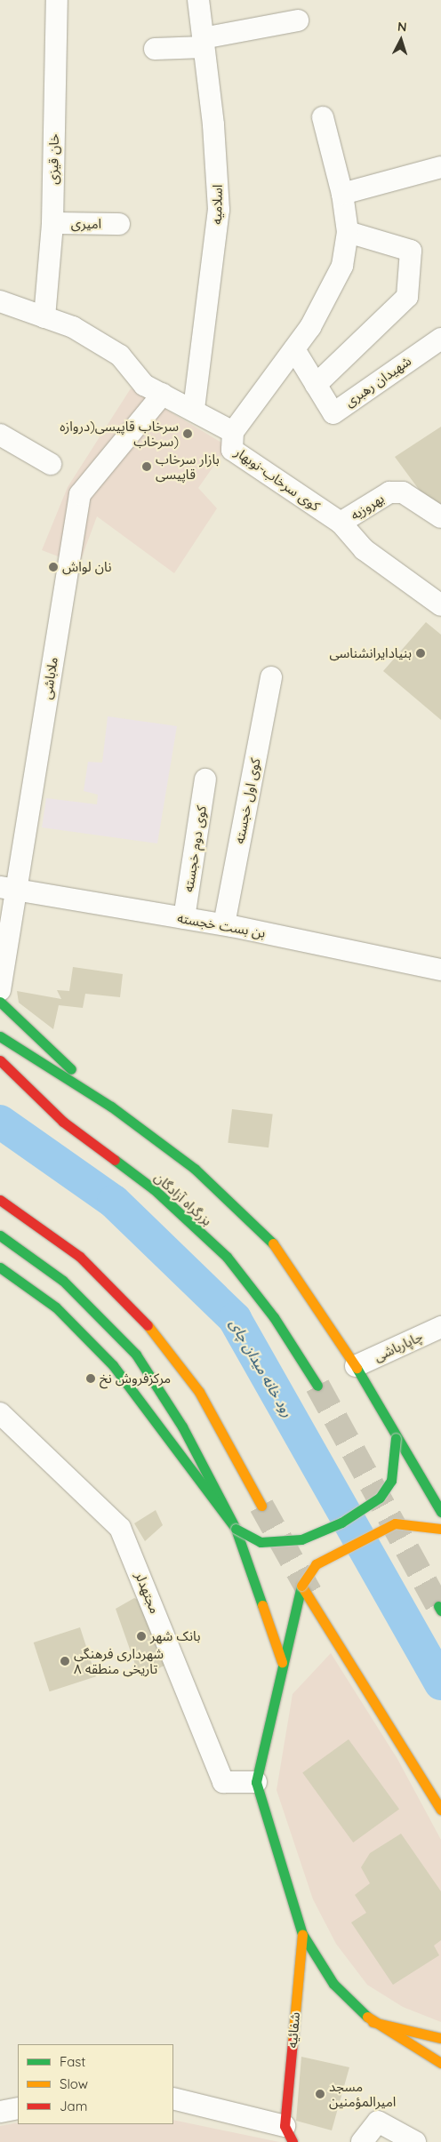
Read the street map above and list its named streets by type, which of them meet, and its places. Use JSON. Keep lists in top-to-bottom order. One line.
{"streets":{"main road":["بزرگراه آزادگان","شفائیه"],"street":["خان قیزی","اسلامیه","امیری","شهیدان رهبری","کوی سرخاب-نوبهار","بهروزیه","ملاباشی","کوی اول خجسته","کوی دوم خجسته","بن بست خجسته","چاپارباشی","مجتهدلر"]},"crossings":[["خان قیزی","امیری"],["خان قیزی","کوی سرخاب-نوبهار"],["اسلامیه","کوی سرخاب-نوبهار"],["کوی سرخاب-نوبهار","بهروزیه"],["کوی سرخاب-نوبهار","ملاباشی"],["ملاباشی","بن بست خجسته"],["کوی اول خجسته","بن بست خجسته"],["کوی دوم خجسته","بن بست خجسته"]],"water":["رود خانه میدان چای"],"places":["سرخاب قاپیسی(دروازه سرخاب)","بازار سرخاب قاپیسی","نان لواش","بنیادایرانشناسی","مرکزفروش نخ","بانک شهر","شهرداری فرهنگی تاریخی منطقه ۸","مسجد امیرالمؤمنین"],"legend":["Fast","Slow","Jam"],"north":"top"}
